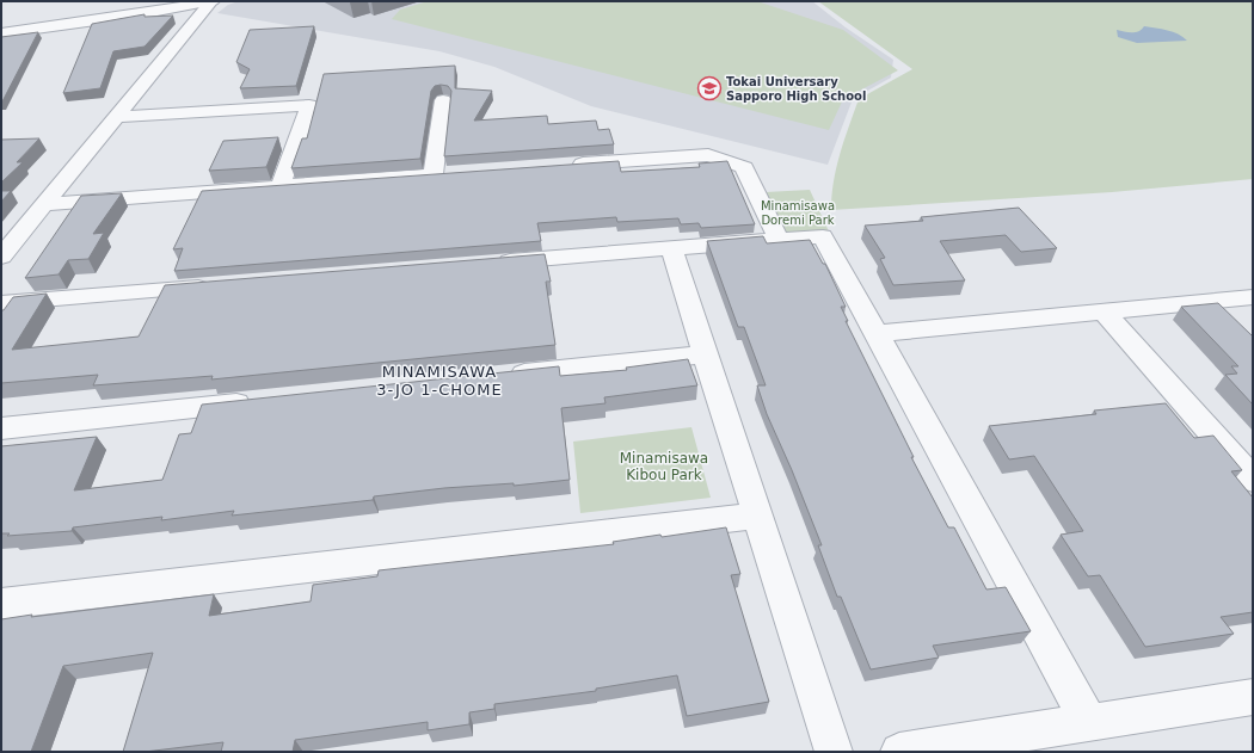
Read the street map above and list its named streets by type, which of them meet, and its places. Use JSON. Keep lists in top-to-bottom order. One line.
{"districts":["MINAMISAWA 3-JO 1-CHOME"],"parks":["Minamisawa Doremi Park","Minamisawa Kibou Park"],"places":{"school or university":["Tokai Universary Sapporo High School"]}}
